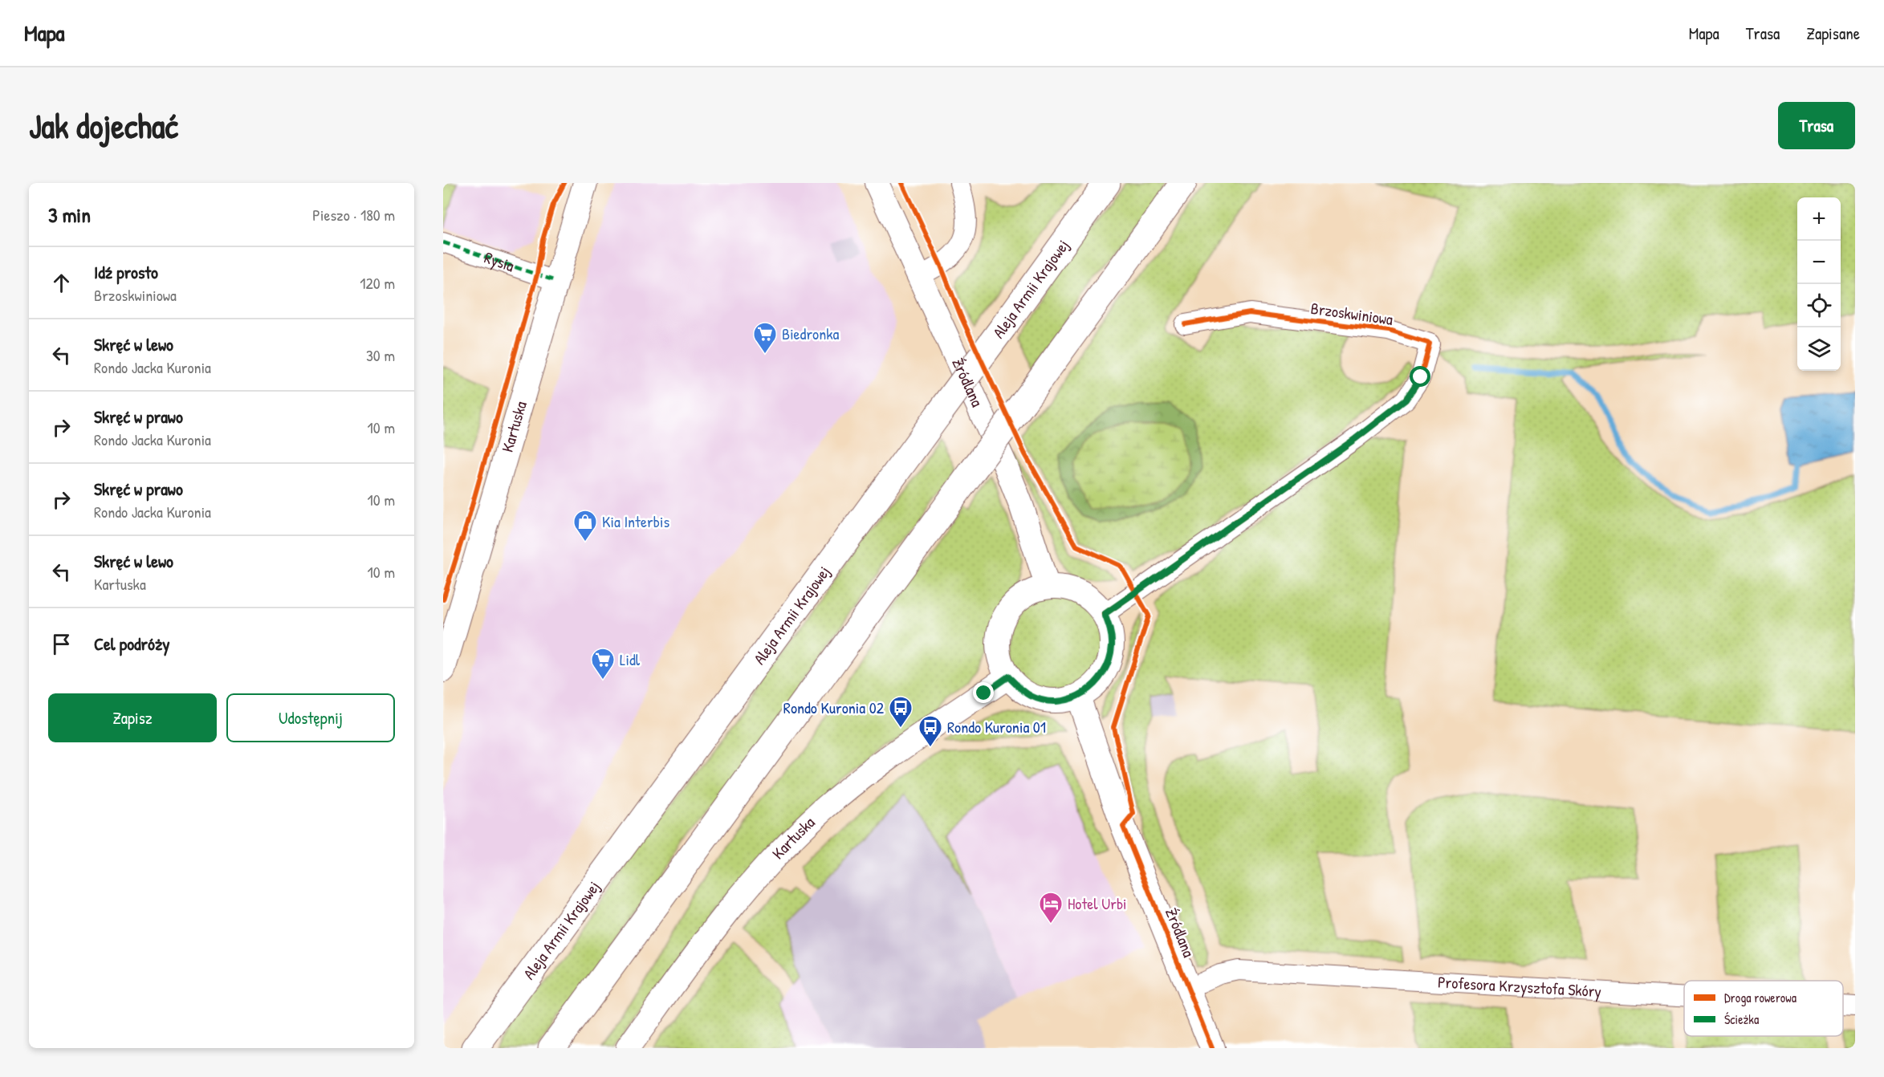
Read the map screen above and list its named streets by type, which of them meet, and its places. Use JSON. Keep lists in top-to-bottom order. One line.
{"streets":{"main road":["Aleja Armii Krajowej"],"street":["Rysia","Brzoskwiniowa","Źródlana","Kartuska","Profesora Krzysztofa Skóry"]},"crossings":[["Rysia","Kartuska"],["Brzoskwiniowa","Źródlana"],["Brzoskwiniowa","Kartuska"],["Źródlana","Kartuska"],["Źródlana","Profesora Krzysztofa Skóry"]],"places":{"supermarket":["Biedronka","Lidl"],"shop":["Kia Interbis"],"bus stop":["Rondo Kuronia 02","Rondo Kuronia 01"],"hotel":["Hotel Urbi"]},"legend":["Droga rowerowa","Ścieżka"],"page":{"header":"Mapa","nav":["Mapa","Trasa","Zapisane"],"buttons":["Trasa",["Zapisz","Udostępnij"]],"title":"Jak dojechać","heading":["3 min","Pieszo · 180 m"],"map_buttons":["+","−"],"list":[["Idź prosto","Brzoskwiniowa","120 m"],["Skręć w lewo","Rondo Jacka Kuronia","30 m"],["Skręć w prawo","Rondo Jacka Kuronia","10 m"],["Skręć w prawo","Rondo Jacka Kuronia","10 m"],["Skręć w lewo","Kartuska","10 m"],"Cel podróży"]}}
